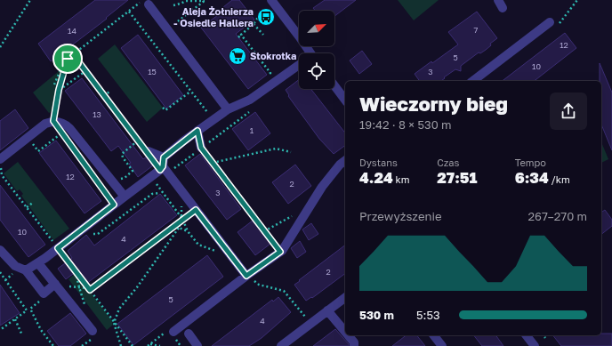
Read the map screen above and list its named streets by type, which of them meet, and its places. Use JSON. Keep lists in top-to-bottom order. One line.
{"places":{"bus stop":["Aleja Żołnierza - Osiedle Hallera"],"supermarket":["Stokrotka"]},"house_numbers":["7","14","12","5","10","15","3","13","1","12","2","3","10","4","2","5","4"],"north":"top right","page":{"heading":["Wieczorny bieg","19:42 · 8 × 530 m"],"stats":[["Dystans","4.24 km"],["Czas","27:51"],["Tempo","6:34 /km"]],"chart":["Przewyższenie","267–270 m"],"list":[{"name":"530 m","note":"5:53"}]}}
